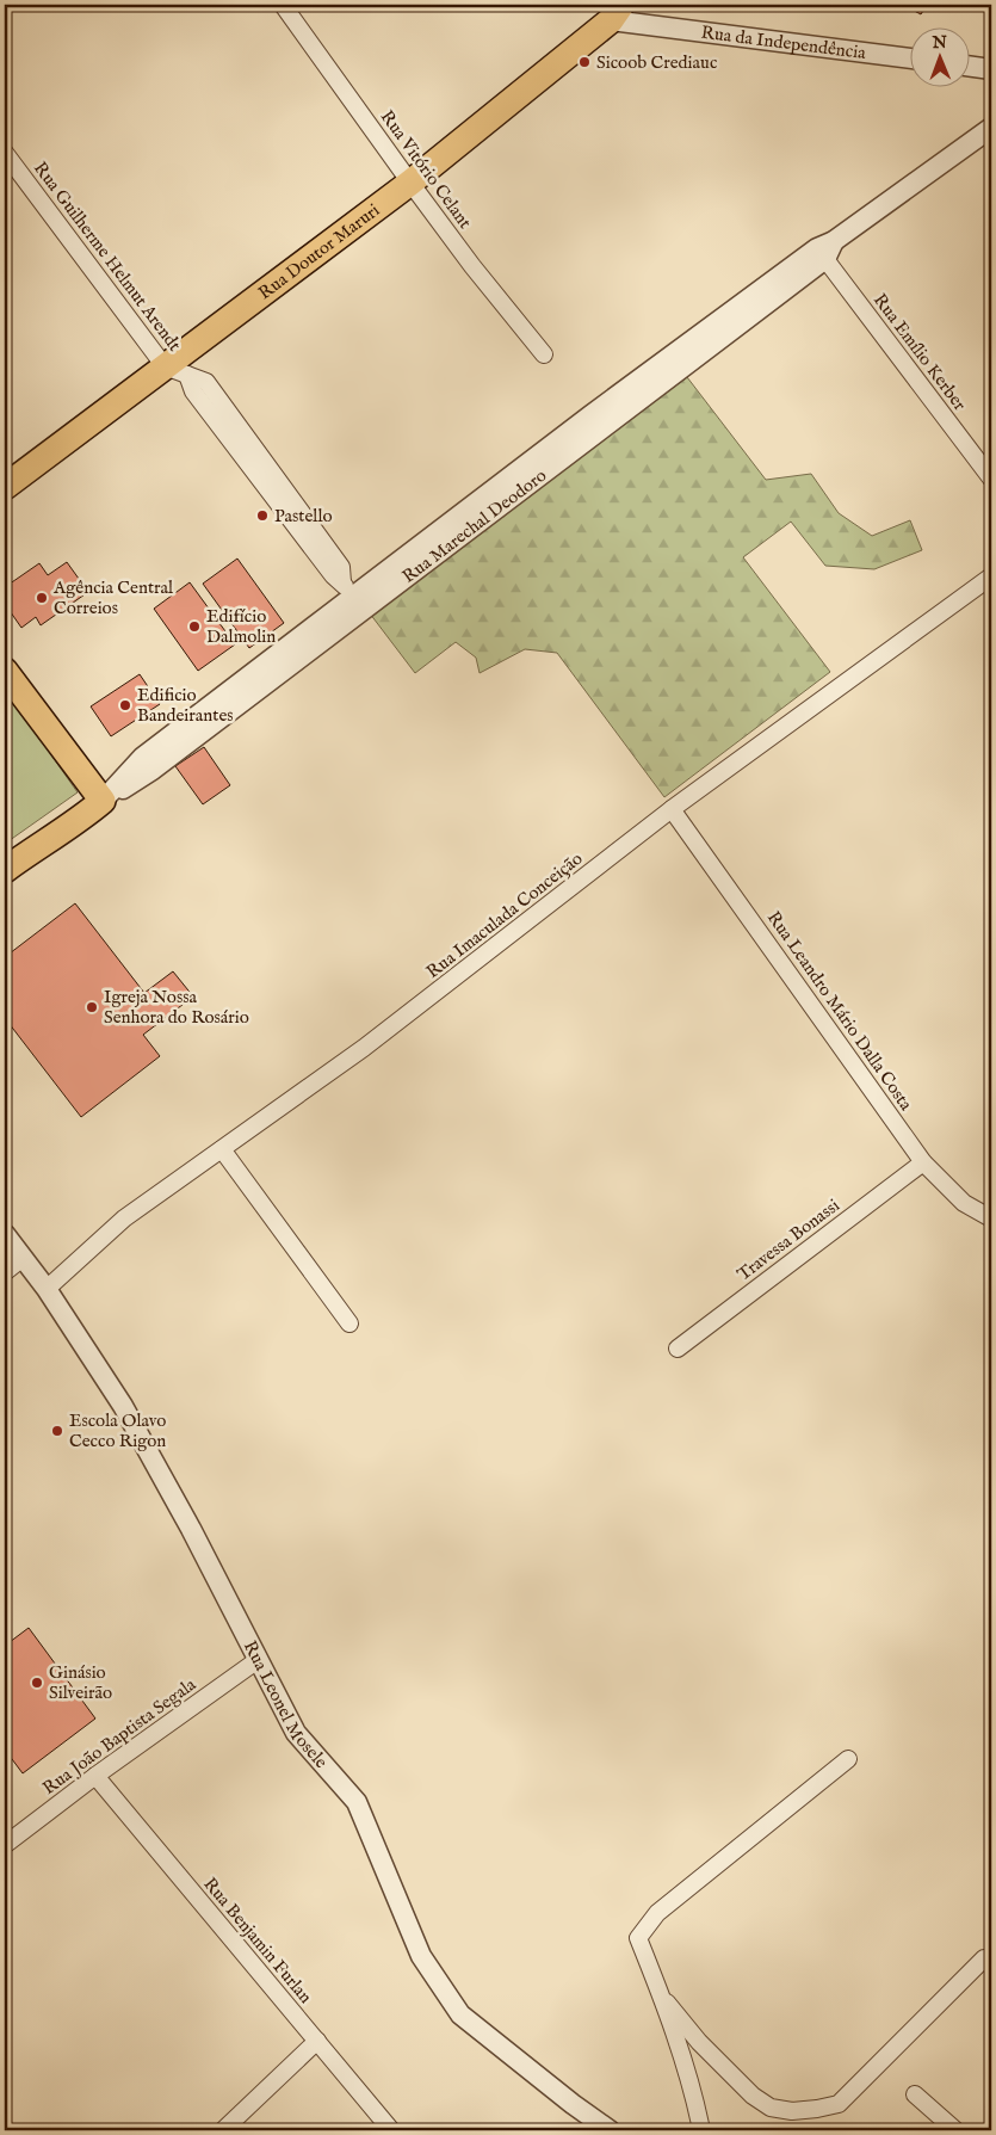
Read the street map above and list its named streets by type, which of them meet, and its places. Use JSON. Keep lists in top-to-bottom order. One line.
{"streets":{"main road":["Rua Doutor Maruri","Rua Marechal Deodoro"],"street":["Rua da Independência","Rua Vitório Celant","Rua Guilherme Helmut Arendt","Rua Emílio Kerber","Rua Imaculada Conceição","Rua Leandro Mário Dalla Costa","Travessa Bonassi","Rua Leonel Mosele","Rua João Baptista Segala","Rua Benjamin Furlan"]},"crossings":[["Rua da Independência","Rua Doutor Maruri"],["Rua Vitório Celant","Rua Doutor Maruri"],["Rua Doutor Maruri","Rua Guilherme Helmut Arendt"],["Rua Guilherme Helmut Arendt","Rua Marechal Deodoro"],["Rua Emílio Kerber","Rua Marechal Deodoro"],["Rua Imaculada Conceição","Rua Leandro Mário Dalla Costa"],["Rua Imaculada Conceição","Rua Leonel Mosele"],["Rua Leandro Mário Dalla Costa","Travessa Bonassi"],["Rua Leonel Mosele","Rua João Baptista Segala"],["Rua João Baptista Segala","Rua Benjamin Furlan"]],"places":["Sicoob Crediauc","Pastello","Agência Central Correios","Edifício Dalmolin","Edificio Bandeirantes","Igreja Nossa Senhora do Rosário","Escola Olavo Cecco Rigon","Ginásio Silveirão"],"north":"top"}
